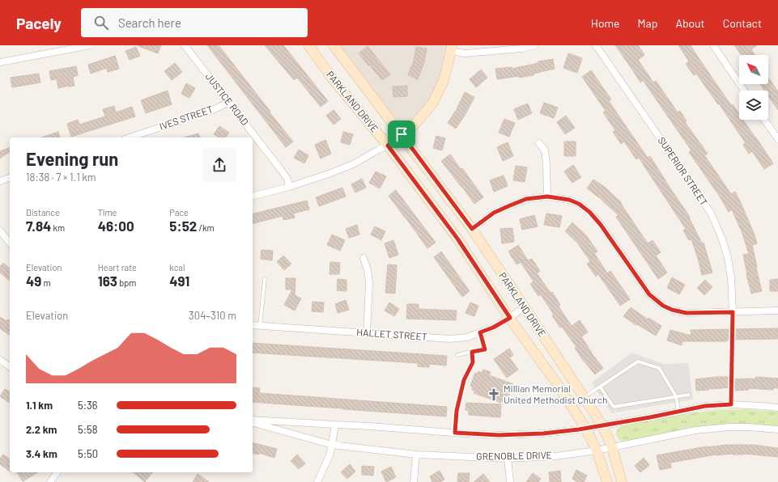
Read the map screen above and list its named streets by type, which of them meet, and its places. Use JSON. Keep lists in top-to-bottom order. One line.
{"streets":{"street":["JUSTICE ROAD","PARKLAND DRIVE","IVES STREET","SUPERIOR STREET","HALLET STREET","GRENOBLE DRIVE"]},"crossings":[["JUSTICE ROAD","IVES STREET"],["PARKLAND DRIVE","HALLET STREET"],["PARKLAND DRIVE","GRENOBLE DRIVE"]],"places":{"church":["Millian Memorial United Methodist Church"]},"north":"top left","page":{"header":"Pacely","search":"Search here","nav":["Home","Map","About","Contact"],"heading":["Evening run","18:38 · 7 × 1.1 km"],"stats":[["Distance","7.84 km"],["Time","46:00"],["Pace","5:52 /km"],["Elevation","49 m"],["Heart rate","163 bpm"],["kcal","491"]],"chart":["Elevation","304–310 m"],"list":[{"name":"1.1 km","note":"5:36"},{"name":"2.2 km","note":"5:58"},{"name":"3.4 km","note":"5:50"}]}}
